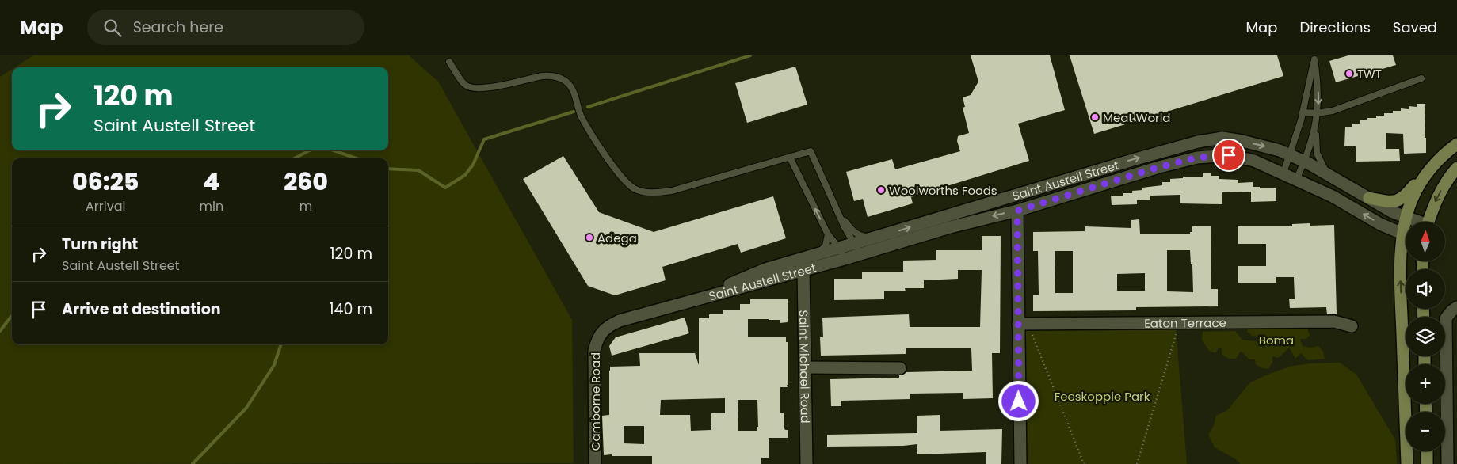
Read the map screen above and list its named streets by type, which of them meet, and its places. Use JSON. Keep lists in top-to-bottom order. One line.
{"streets":{"street":["Saint Austell Street","Eaton Terrace","Saint Michael Road","Camborne Road"]},"crossings":[["Saint Austell Street","Saint Michael Road"],["Saint Austell Street","Camborne Road"]],"parks":["Boma","Feeskoppie Park"],"places":["TWT","Meat World","Woolworths Foods","Adega"],"north":"top","page":{"header":"Map","search":"Search here","nav":["Map","Directions","Saved"],"turn":["120 m","Saint Austell Street"],"eta":["06:25","Arrival","4","min","260","m"],"map_buttons":["+","−"],"list":[{"name":"Turn right","note":"Saint Austell Street","value":"120 m"},{"name":"Arrive at destination","value":"140 m"}]}}
